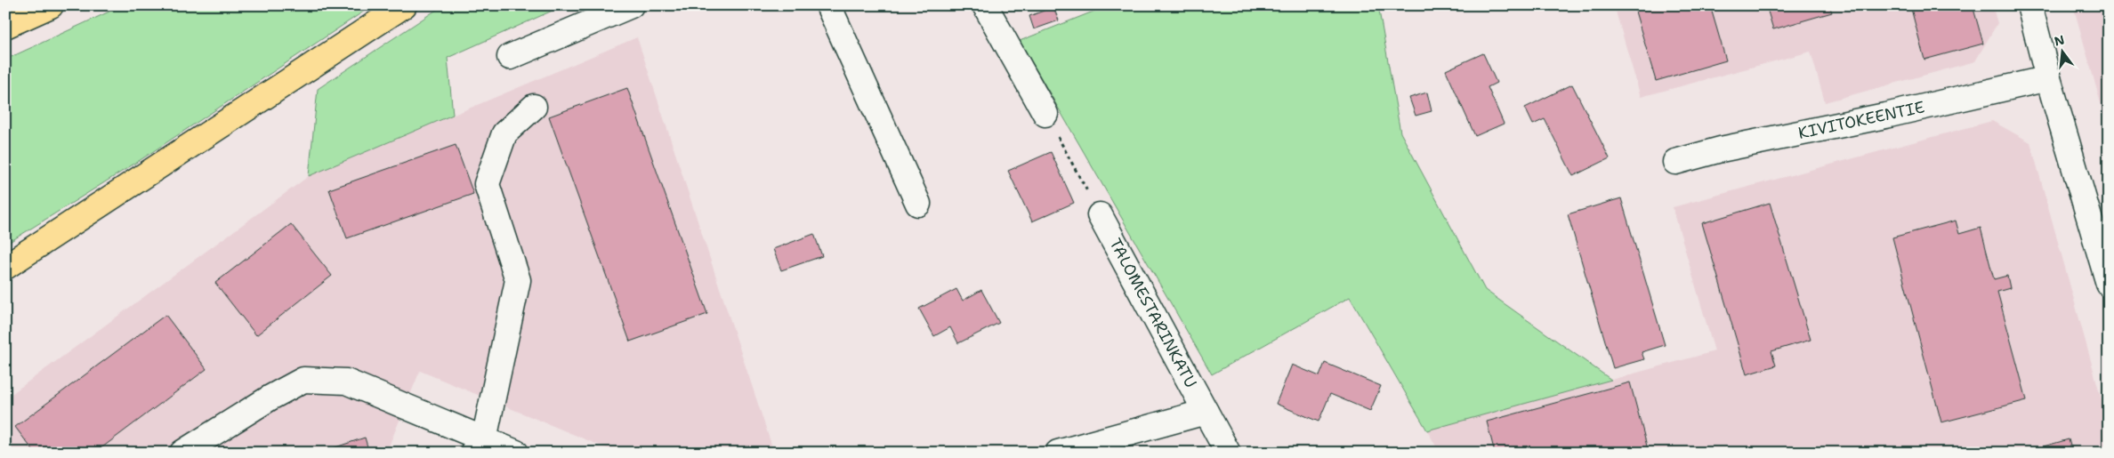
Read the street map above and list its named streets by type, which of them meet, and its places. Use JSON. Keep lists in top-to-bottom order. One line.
{"streets":{"street":["KIVITOKEENTIE","TALOMESTARINKATU"]},"north":"top"}
